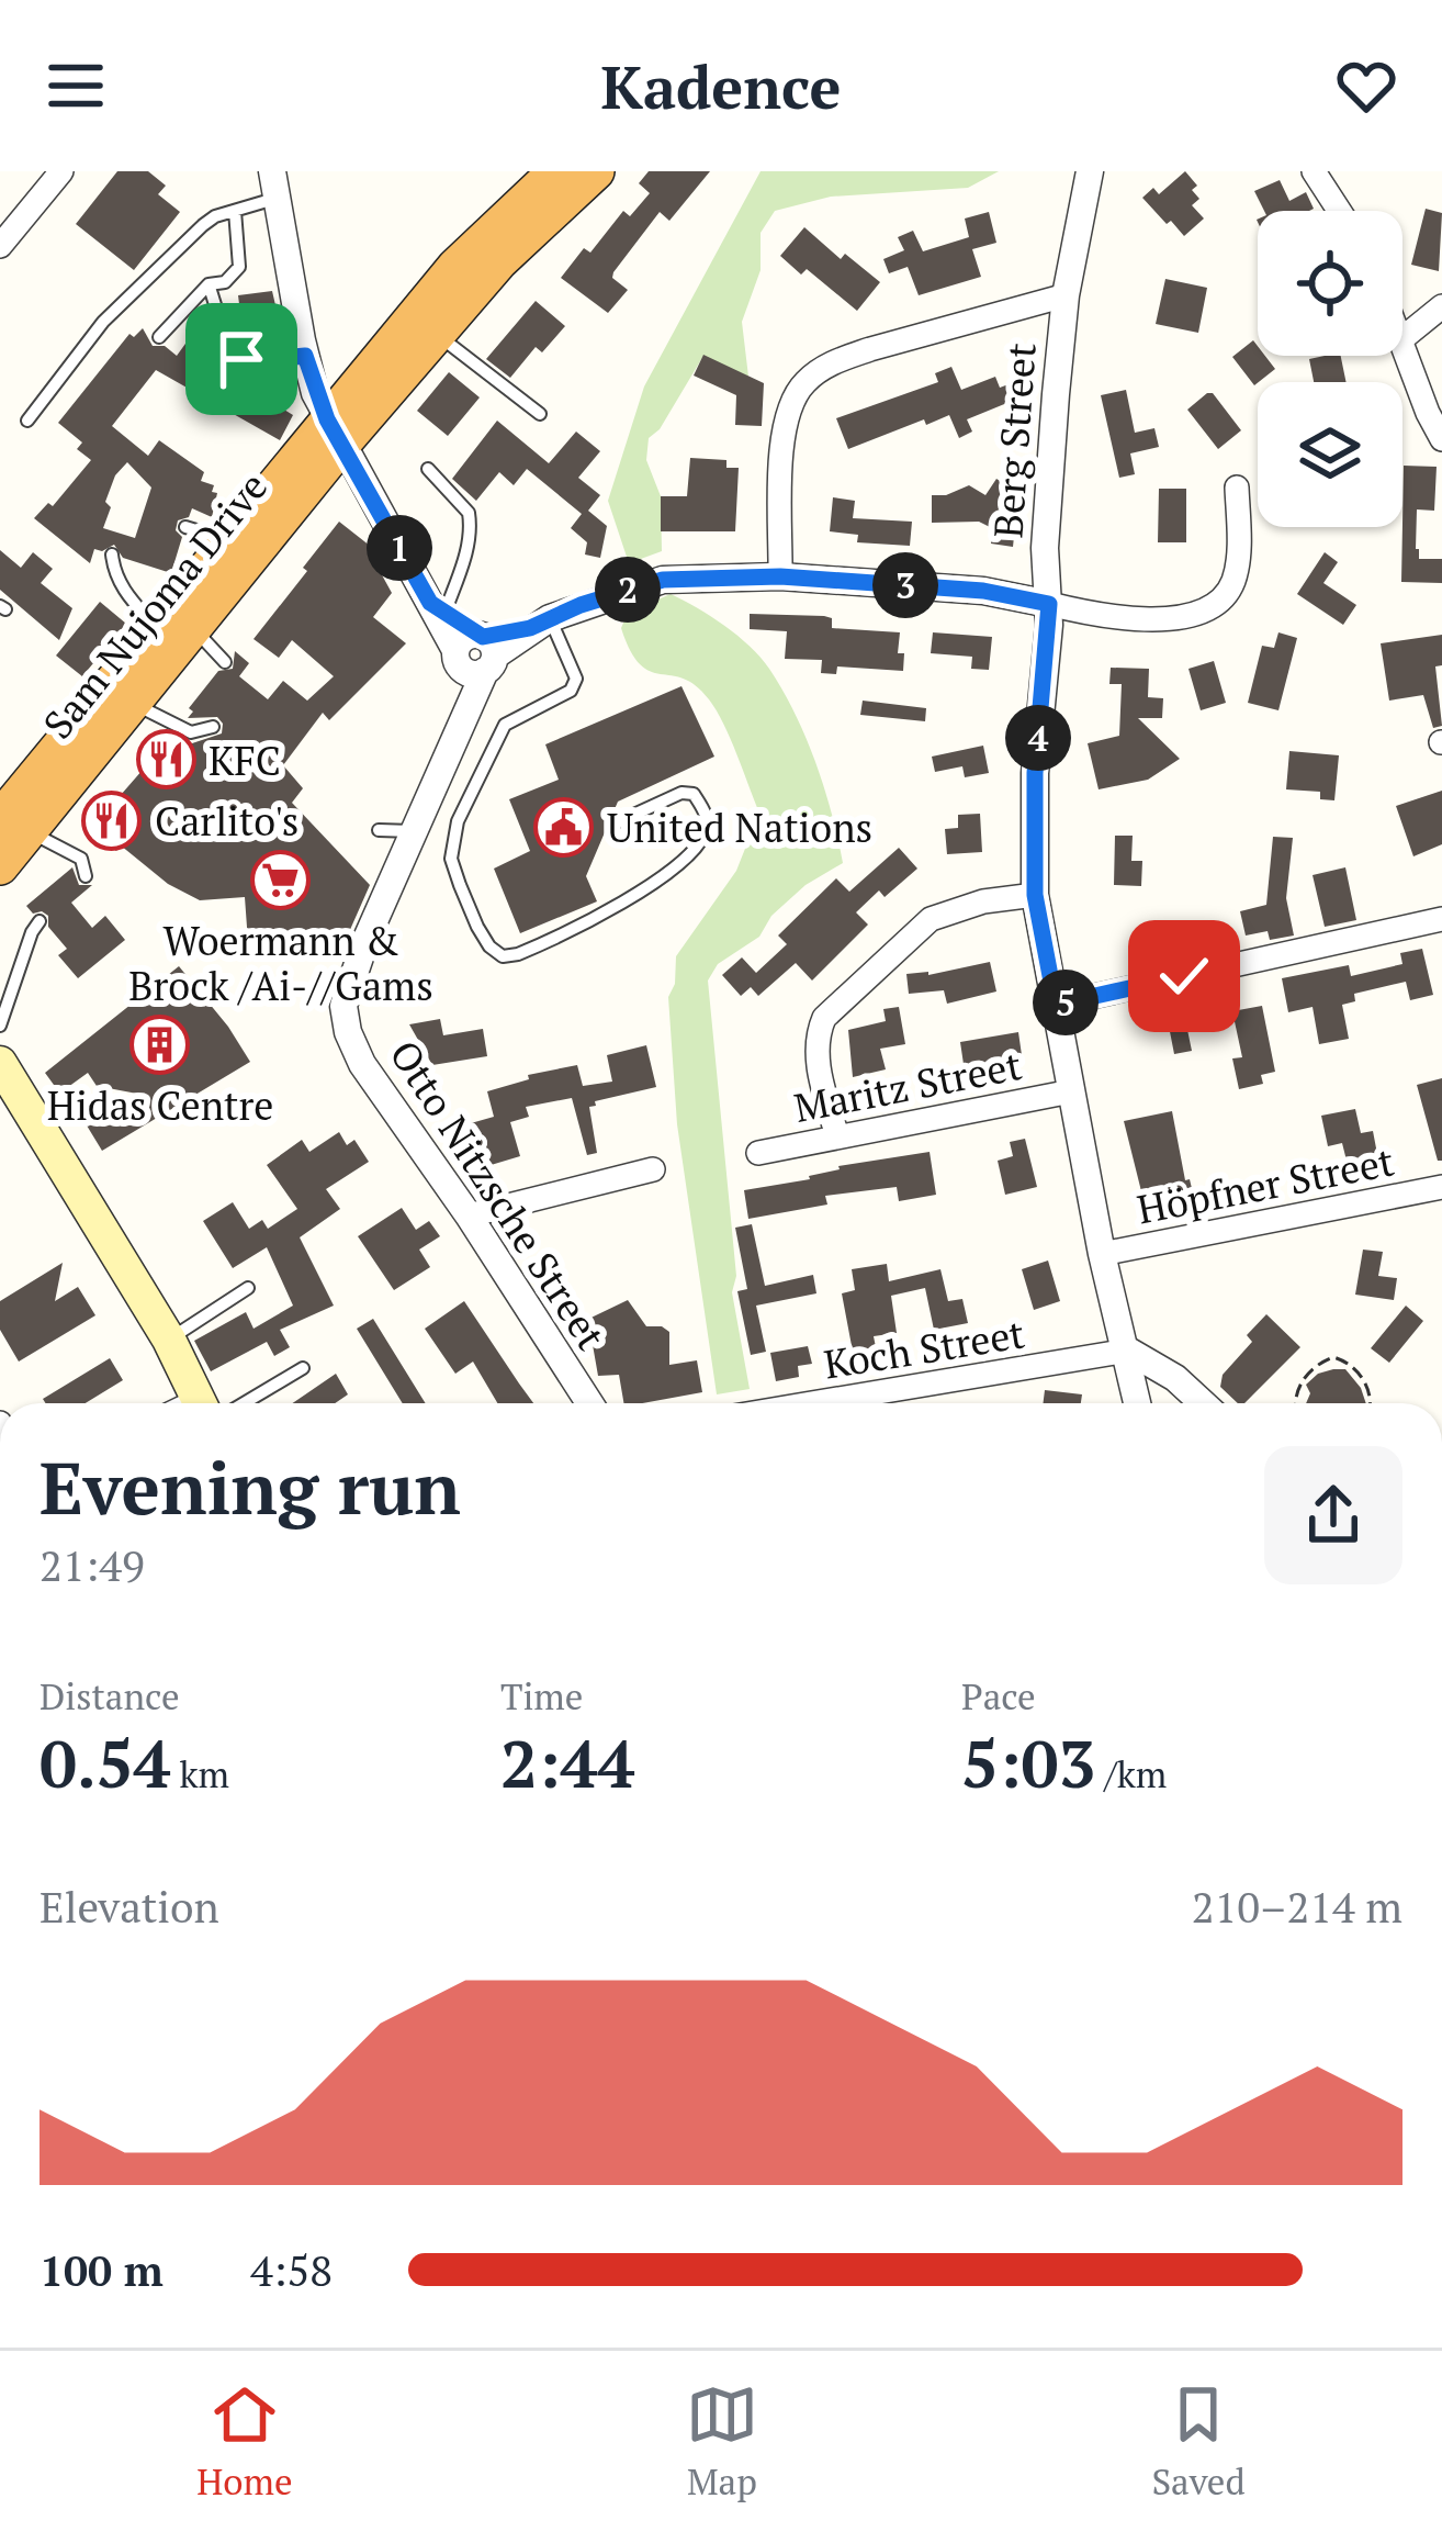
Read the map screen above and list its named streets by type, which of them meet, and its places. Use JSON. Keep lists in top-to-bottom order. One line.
{"streets":{"highway":["Sam Nujoma Drive"],"street":["Berg Street","Maritz Street","Höpfner Street","Otto Nitzsche Street","Koch Street"]},"crossings":[["Berg Street","Maritz Street"],["Berg Street","Höpfner Street"],["Berg Street","Koch Street"]],"places":{"restaurant":["KFC","Carlito's"],"public building":["United Nations"],"supermarket":["Woermann & Brock /Ai-//Gams"],"building":["Hidas Centre"]},"page":{"header":"Kadence","pins":["1","3","2","4","5"],"heading":["Evening run","21:49"],"stats":[["Distance","0.54 km"],["Time","2:44"],["Pace","5:03 /km"]],"chart":["Elevation","210–214 m"],"list":[{"name":"100 m","note":"4:58"}],"tabs":["Home","Map","Saved"]}}
